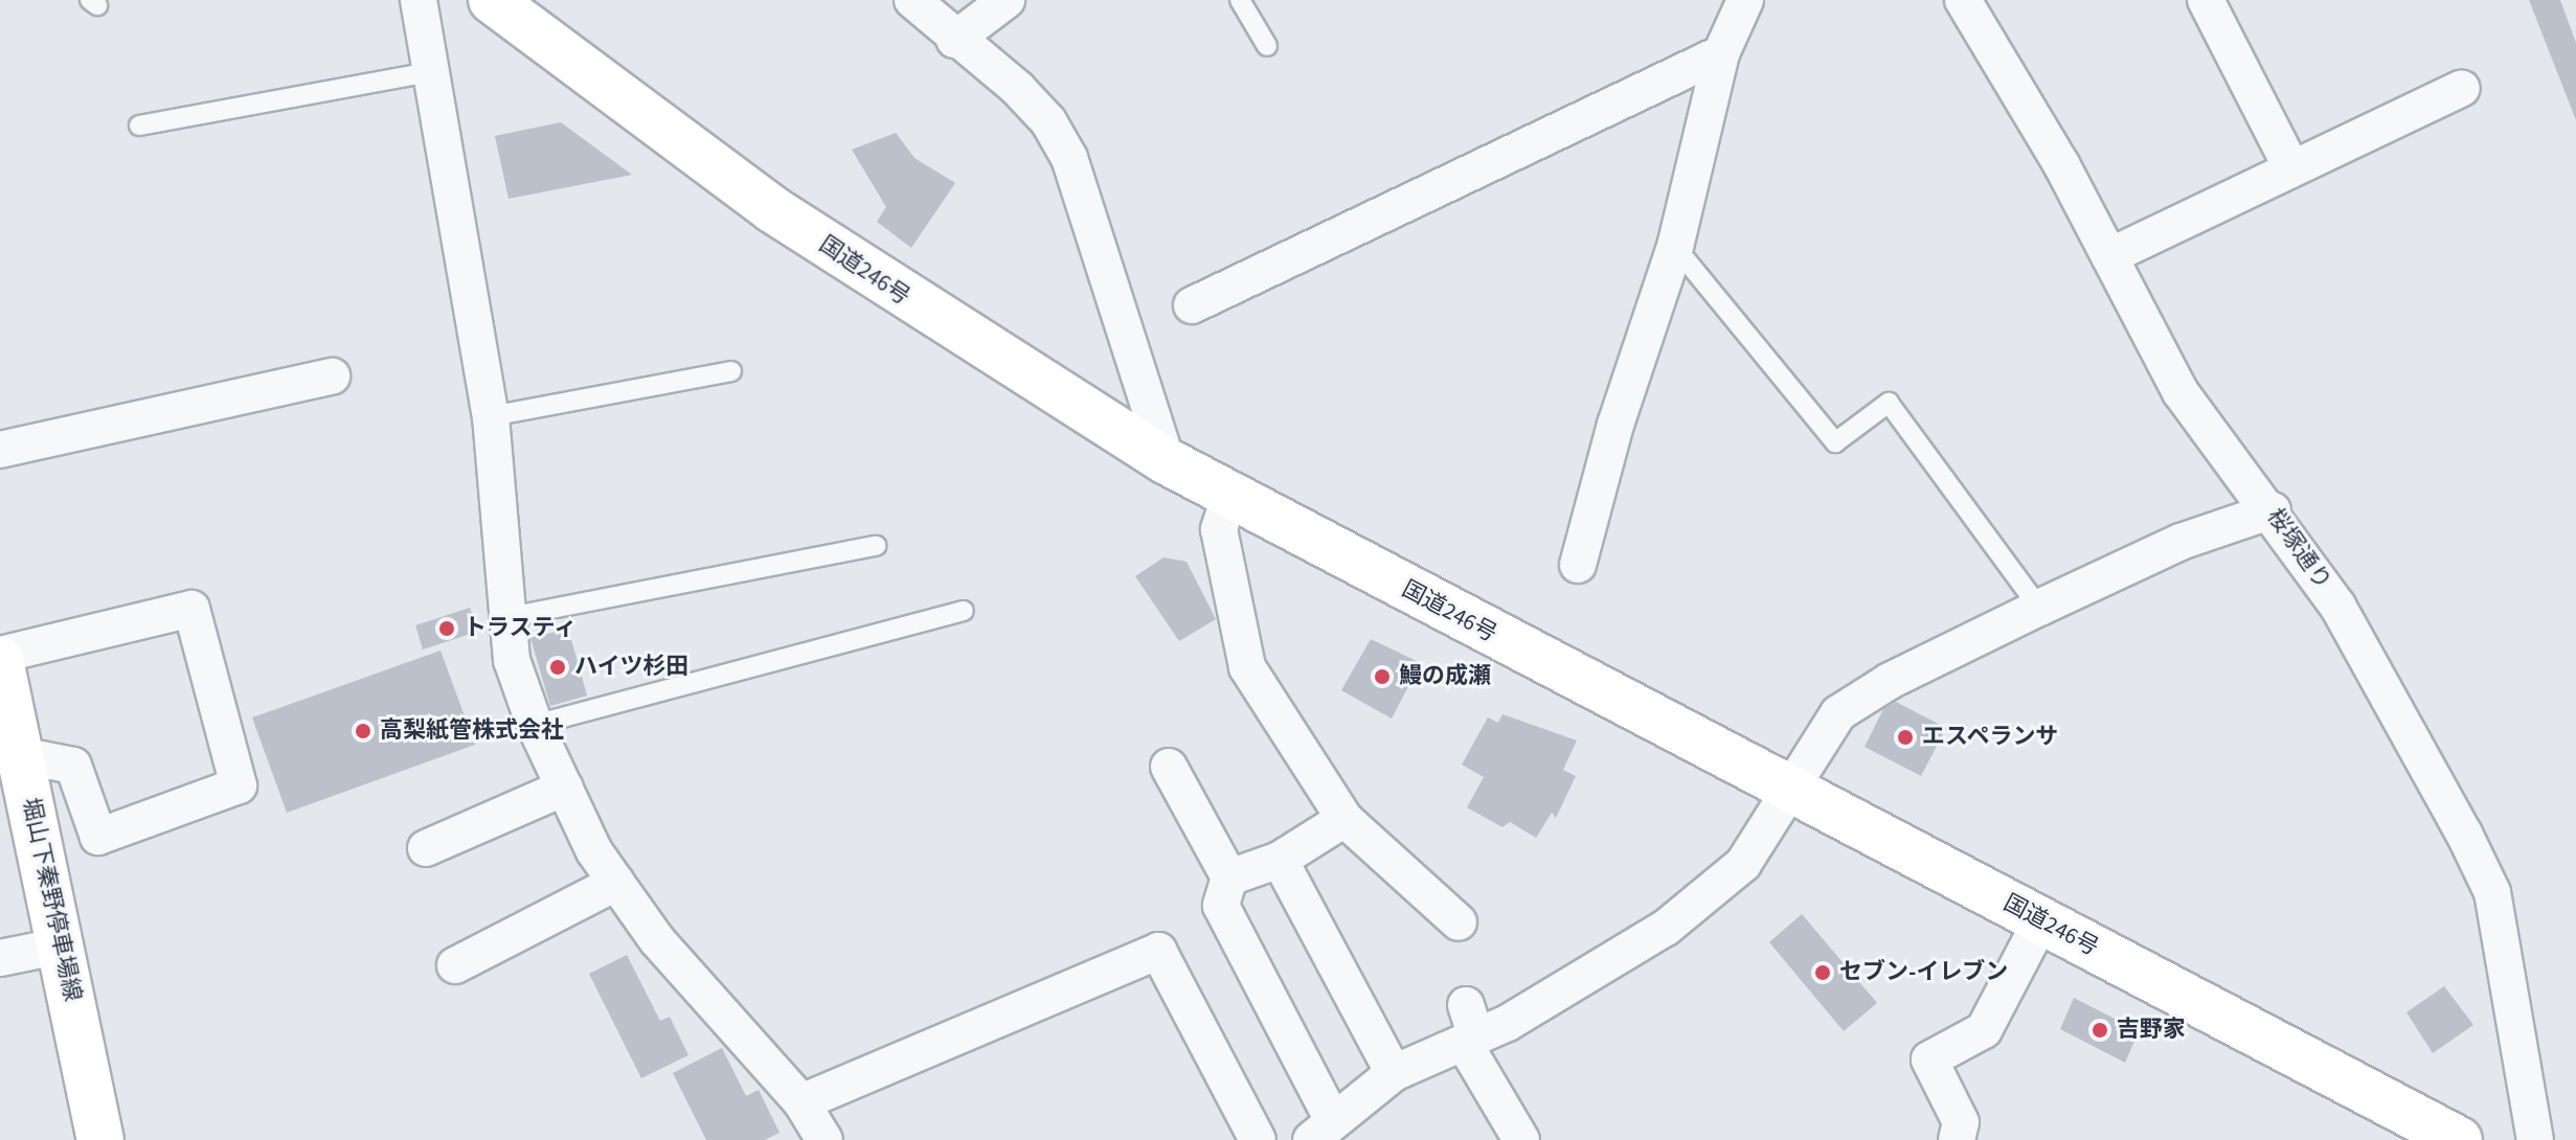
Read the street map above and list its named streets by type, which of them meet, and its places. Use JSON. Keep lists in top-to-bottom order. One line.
{"streets":{"main road":["国道246号","堀山下秦野停車場線"],"street":["桜塚通り"]},"places":["トラスティ","ハイツ杉田","鰻の成瀬","高梨紙管株式会社","エスペランサ","セブン-イレブン","吉野家"]}
